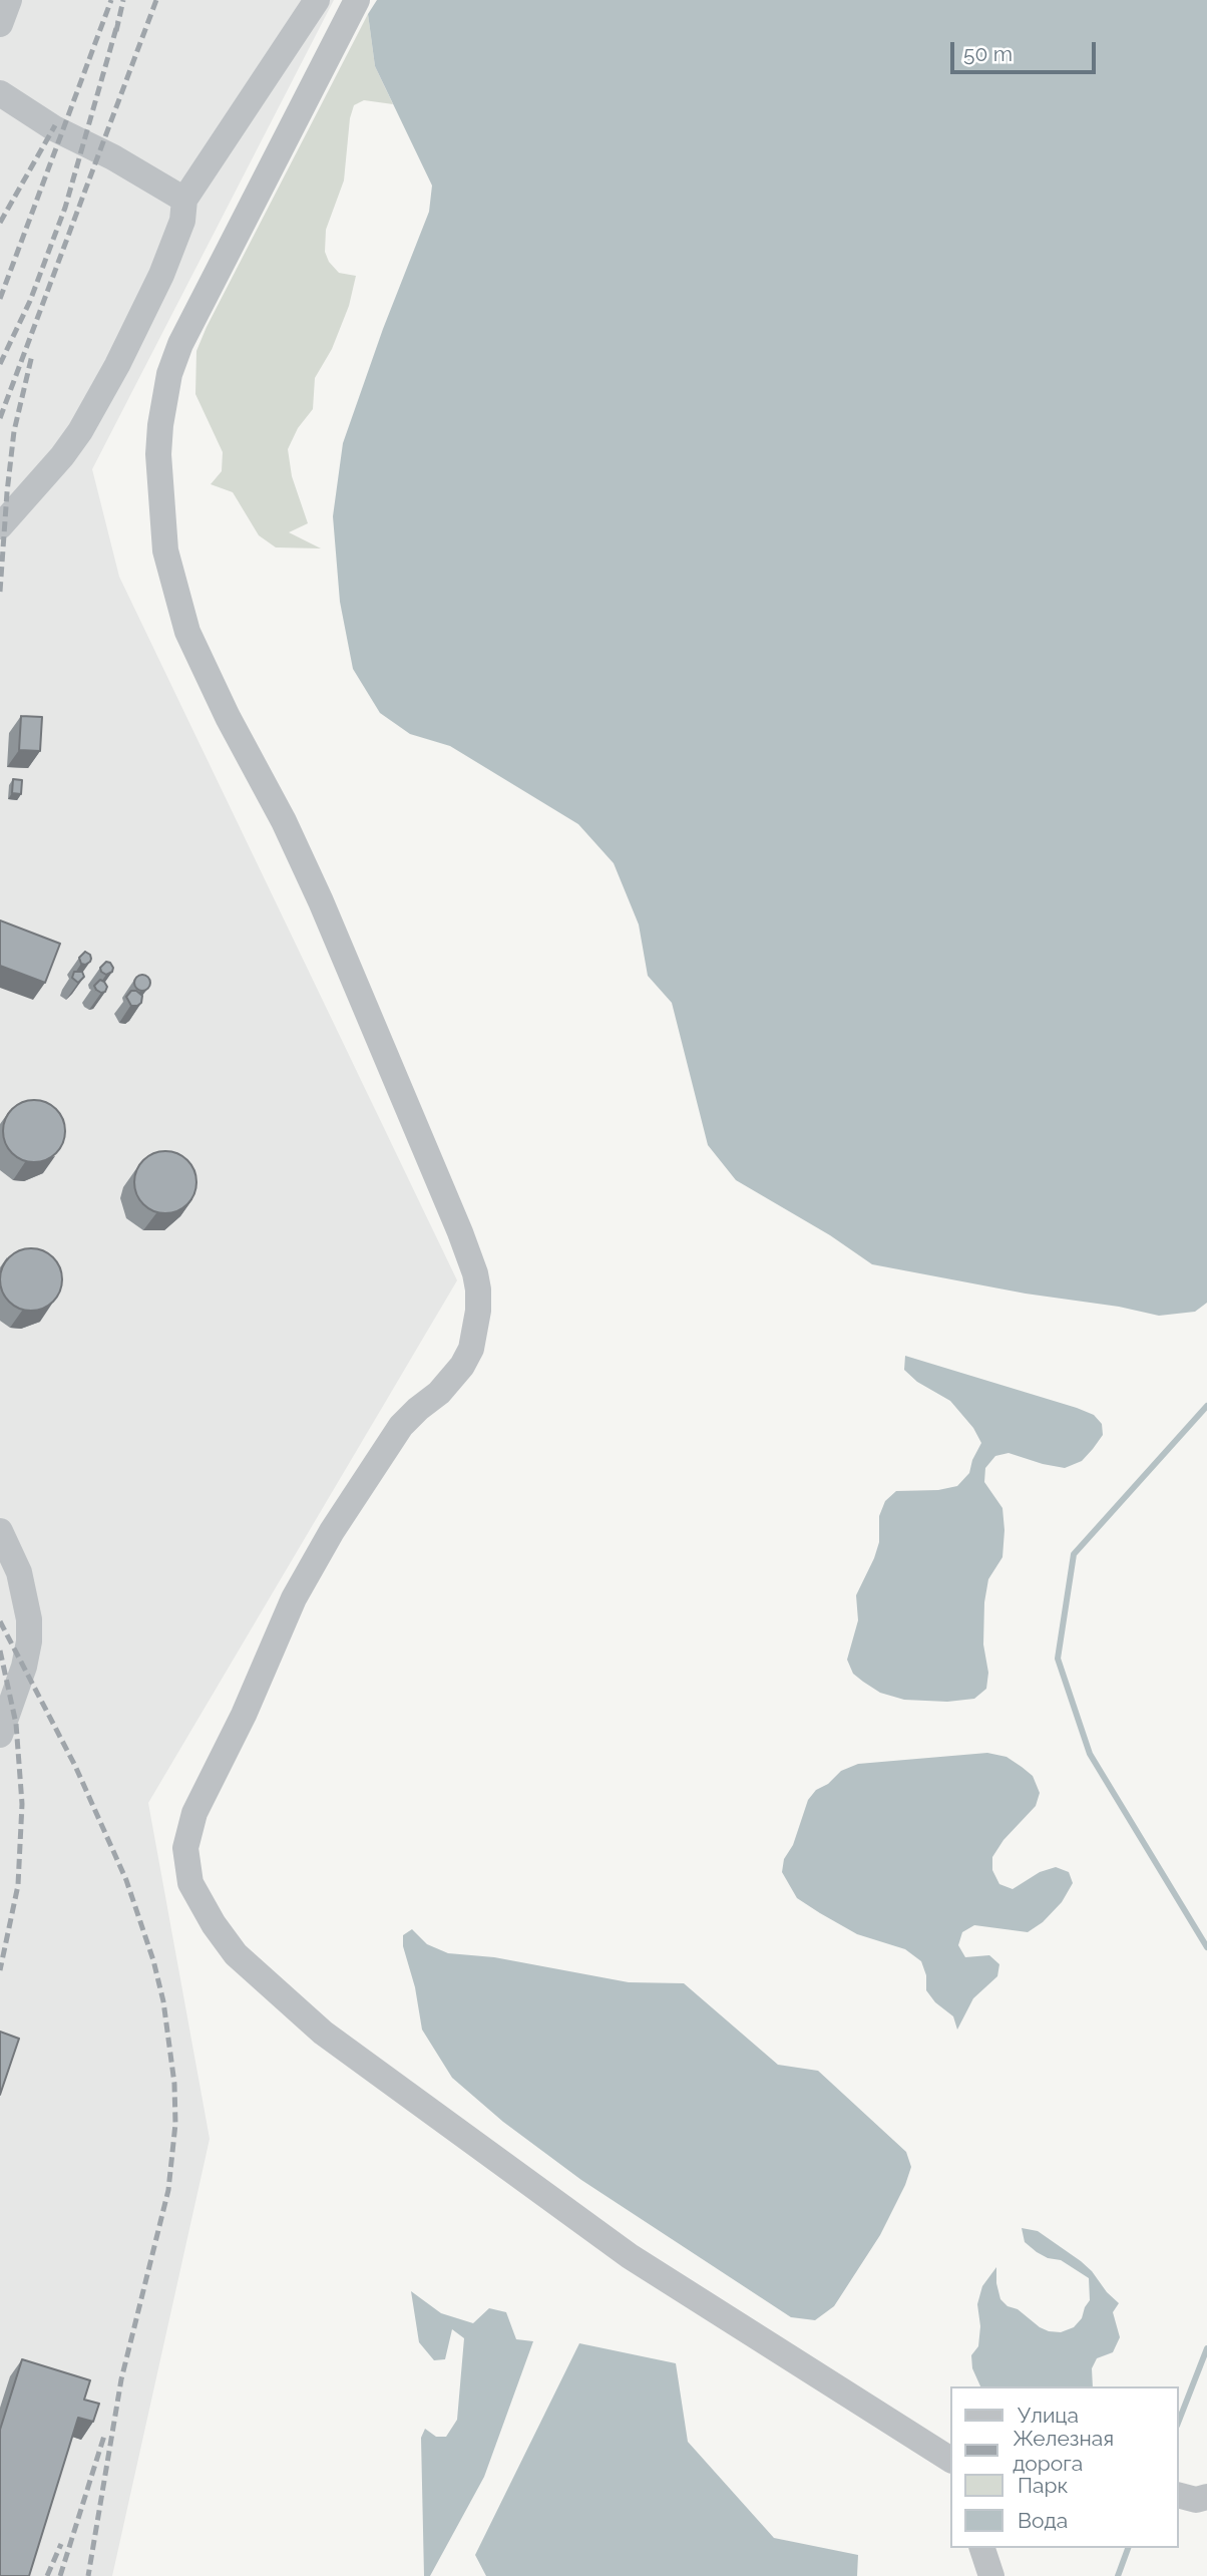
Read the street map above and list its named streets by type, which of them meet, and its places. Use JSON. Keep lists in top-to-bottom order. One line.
{"legend":["Улица","Железная дорога","Парк","Вода"],"scale_bar":"50 m"}
